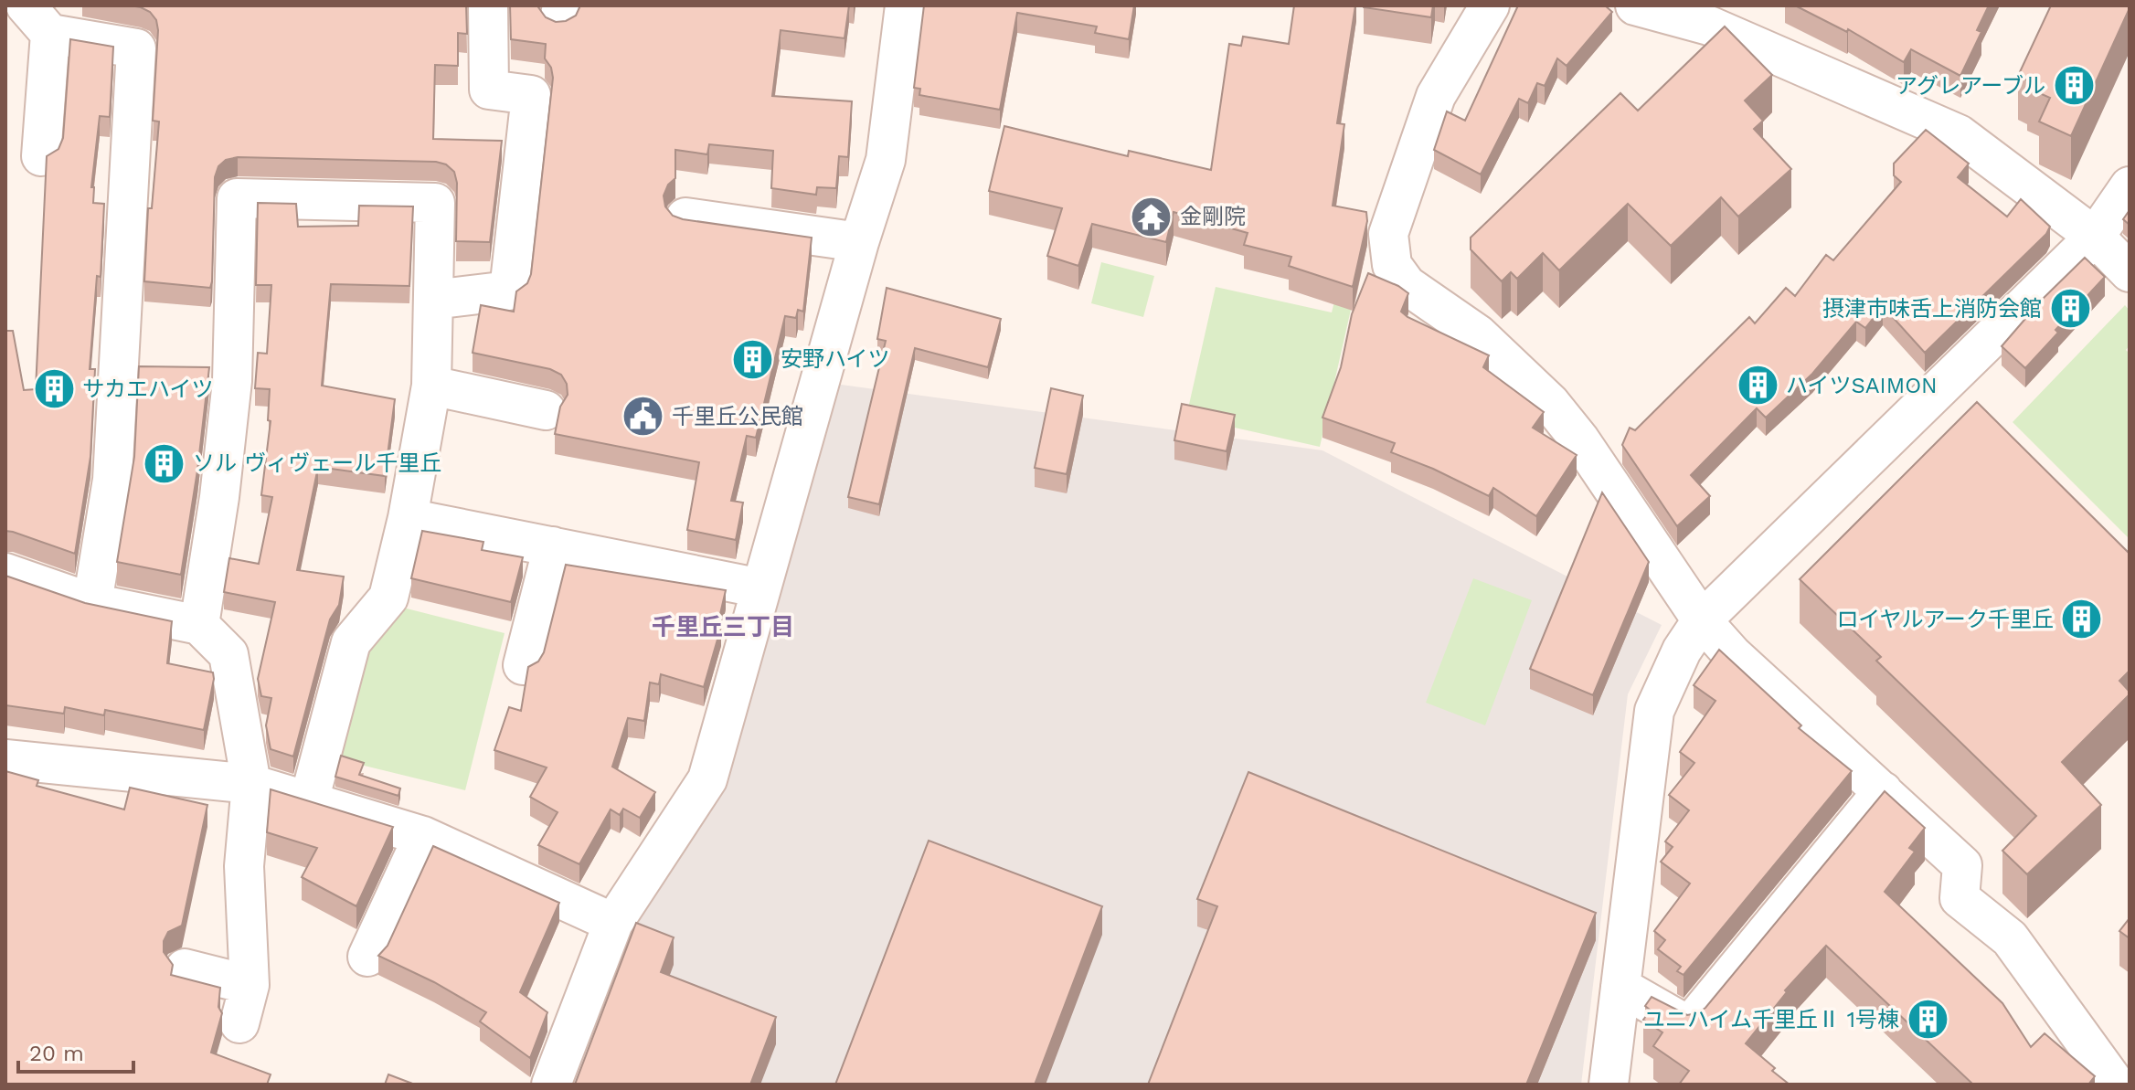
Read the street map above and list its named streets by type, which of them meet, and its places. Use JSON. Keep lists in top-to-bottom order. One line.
{"districts":["千里丘三丁目"],"places":{"building":["アグレアーブル","摂津市味舌上消防会館","安野ハイツ","ハイツSAIMON","サカエハイツ","ソル ヴィヴェール千里丘","ロイヤルアーク千里丘","ユニハイム千里丘Ⅱ 1号棟"],"temple":["金剛院"],"public building":["千里丘公民館"]},"scale_bar":"20 m"}
